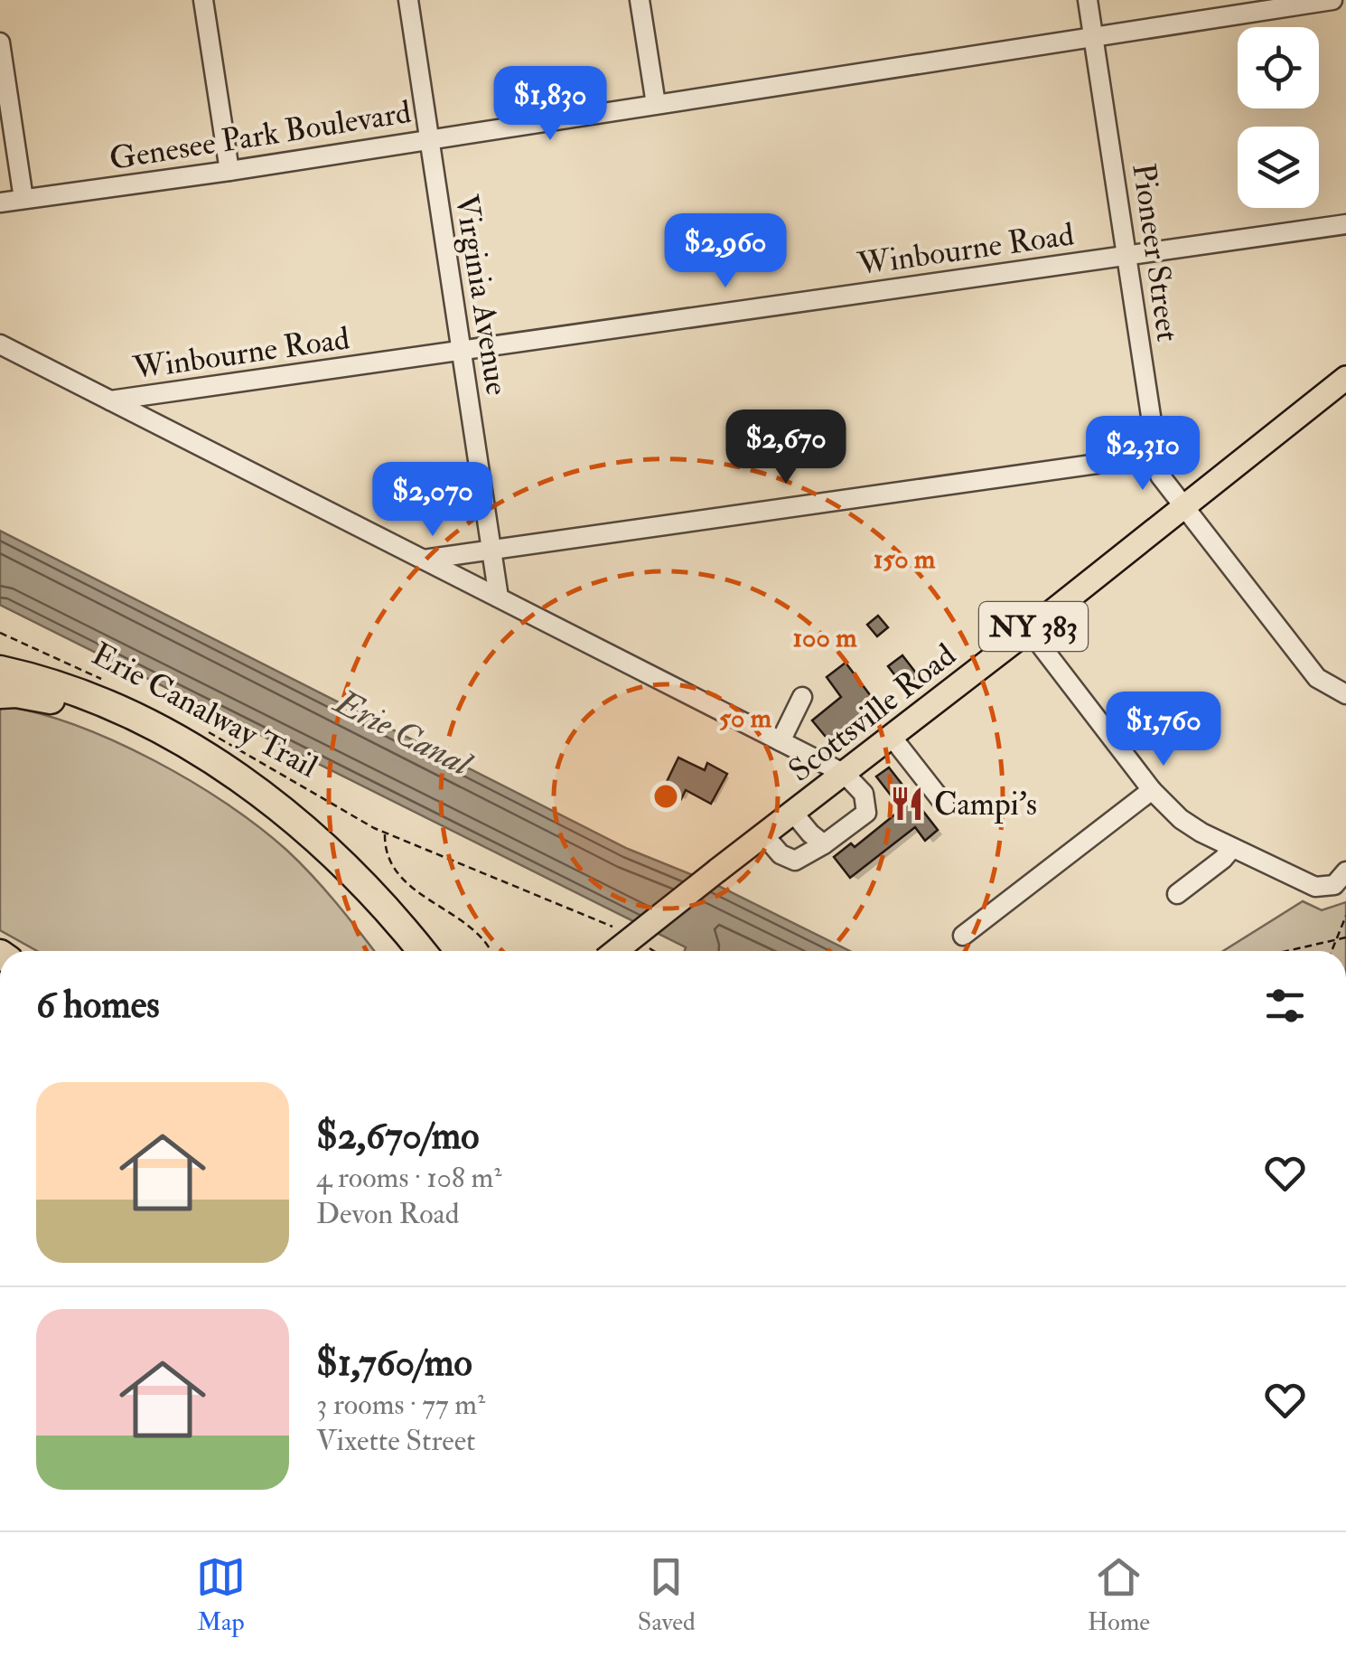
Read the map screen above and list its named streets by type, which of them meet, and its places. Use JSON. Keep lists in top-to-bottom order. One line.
{"streets":{"main road":["NY 383","Scottsville Road"],"street":["Genesee Park Boulevard","Winbourne Road","Pioneer Street","Virginia Avenue"],"path":["Erie Canalway Trail"]},"crossings":[["Genesee Park Boulevard","Pioneer Street"],["Genesee Park Boulevard","Virginia Avenue"],["Winbourne Road","Pioneer Street"],["Winbourne Road","Virginia Avenue"],["Pioneer Street","Scottsville Road"]],"water":["Erie Canal"],"places":{"restaurant":["Campi's"]},"page":{"price":["$1,830","$2,960","$2,670","$2,310","$2,070","$1,760"],"heading":"6 homes","list":[{"name":"$2,670/mo","note":"4 rooms · 108 m² · Devon Road"},{"name":"$1,760/mo","note":"3 rooms · 77 m² · Vixette Street"}],"tabs":["Map","Saved","Home"]},"rings":["150 m","100 m","50 m"]}
